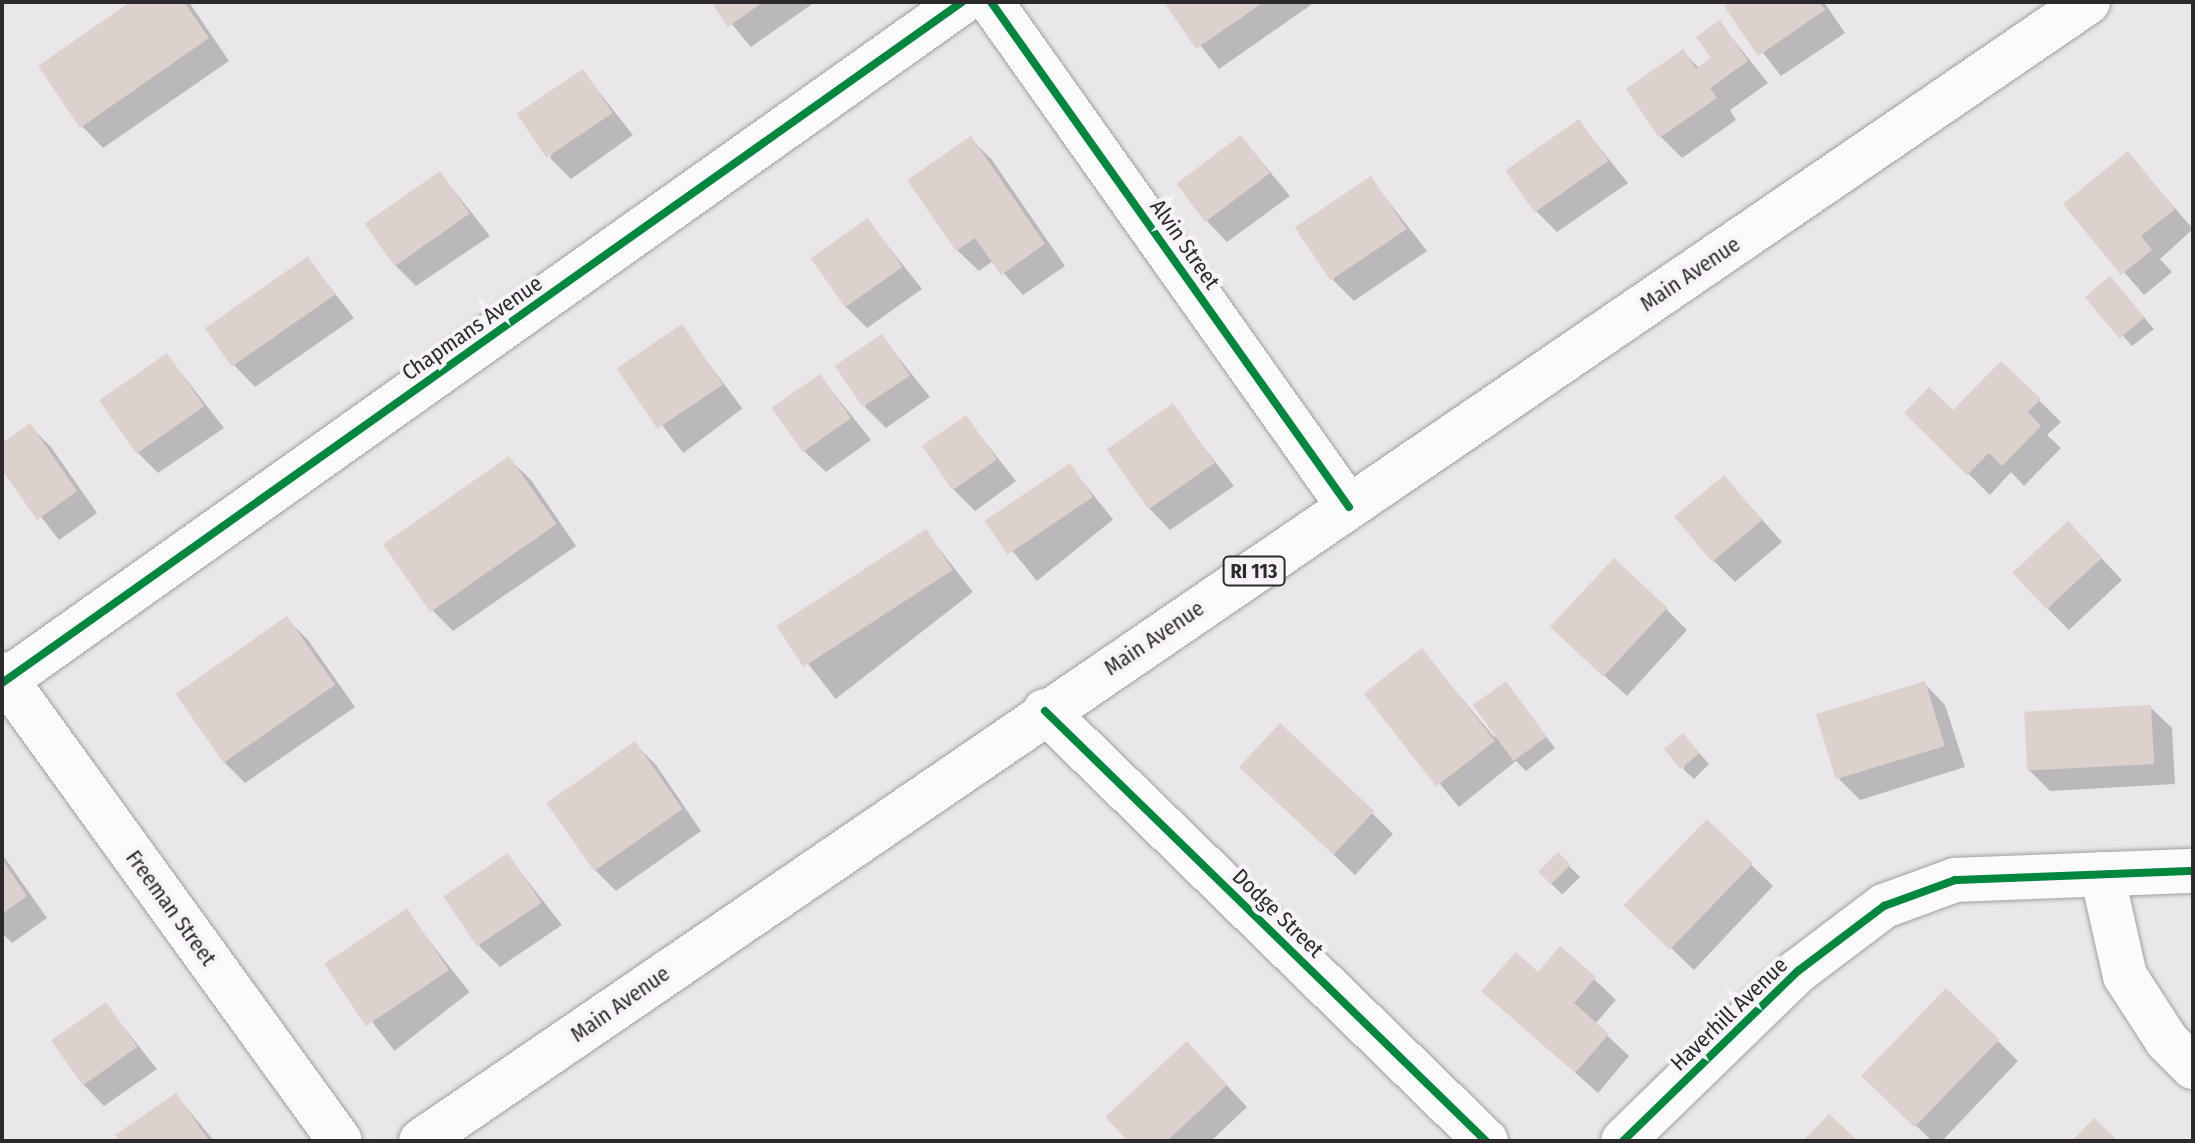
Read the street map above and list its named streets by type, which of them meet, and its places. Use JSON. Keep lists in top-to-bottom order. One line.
{"streets":{"street":["Alvin Street","Main Avenue","Chapmans Avenue","RI 113","Freeman Street","Dodge Street","Haverhill Avenue"]},"crossings":[["Alvin Street","Main Avenue"],["Main Avenue","Dodge Street"],["Chapmans Avenue","Freeman Street"]]}
